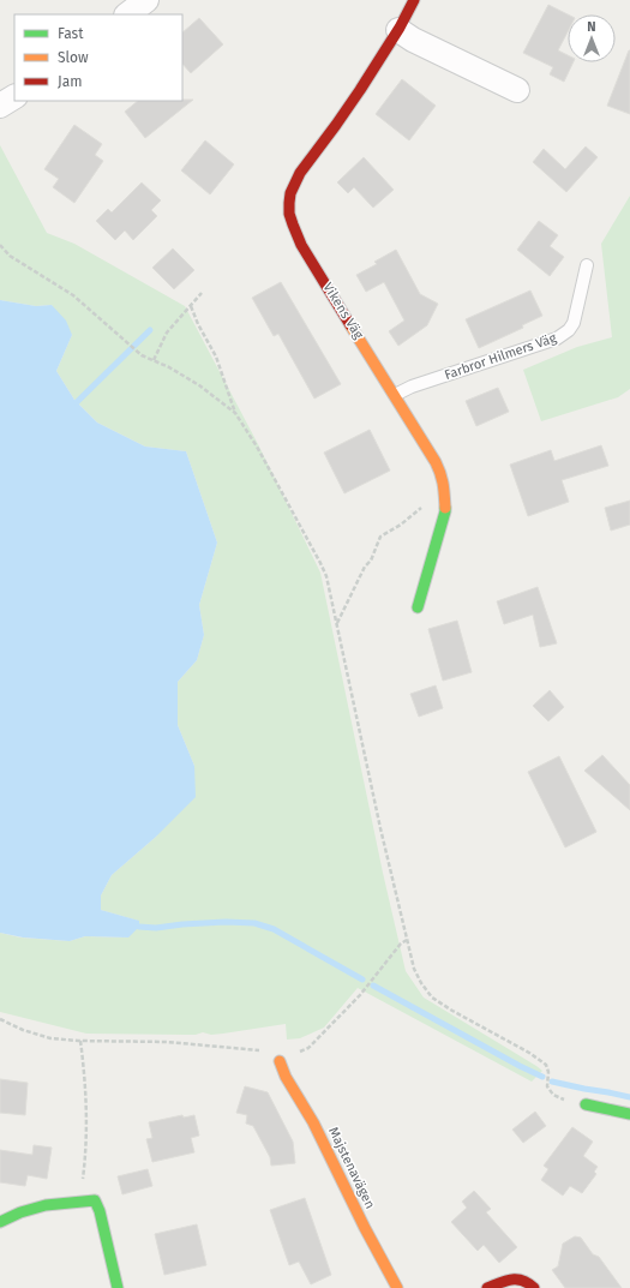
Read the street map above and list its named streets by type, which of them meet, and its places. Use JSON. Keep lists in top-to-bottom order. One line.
{"streets":{"street":["Vikens Väg","Majstenavägen"],"lane":["Farbror Hilmers Väg"]},"crossings":[["Vikens Väg","Farbror Hilmers Väg"]],"legend":["Fast","Slow","Jam"],"north":"top"}
